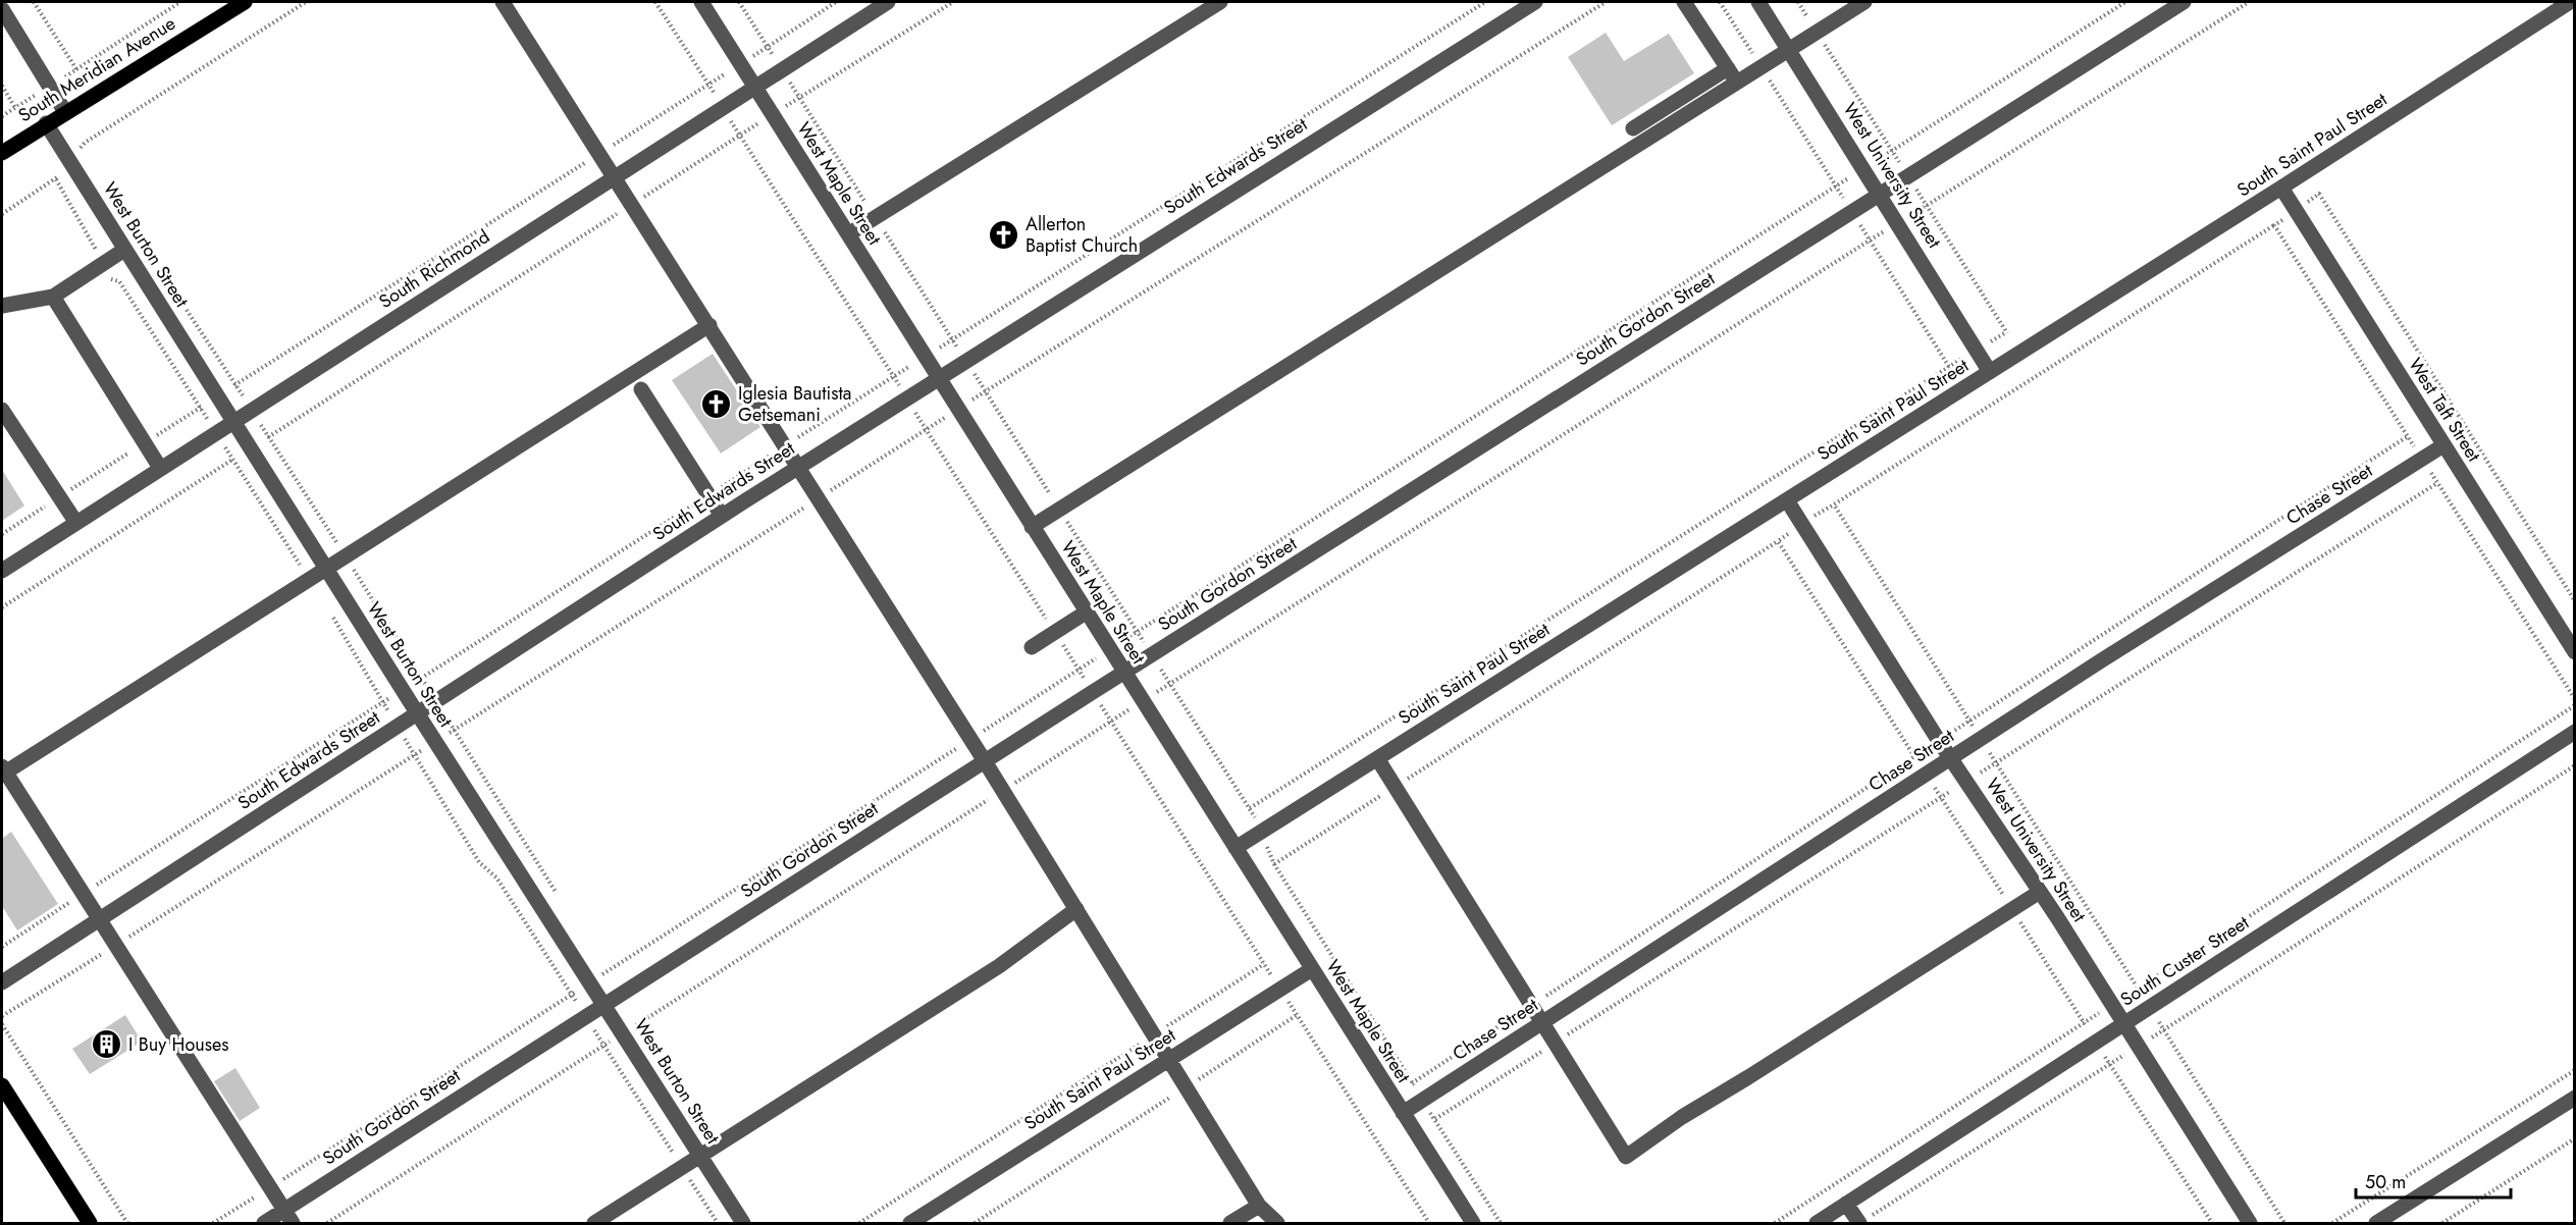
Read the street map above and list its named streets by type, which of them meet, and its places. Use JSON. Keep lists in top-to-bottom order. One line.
{"streets":{"main road":["South Meridian Avenue"],"street":["South Saint Paul Street","South Edwards Street","West University Street","West Maple Street","West Burton Street","South Richmond","South Gordon Street","West Taft Street","Chase Street","South Custer Street"]},"crossings":[["South Meridian Avenue","West Burton Street"],["South Saint Paul Street","West University Street"],["South Saint Paul Street","West Maple Street"],["South Saint Paul Street","West Taft Street"],["South Edwards Street","West Maple Street"],["South Edwards Street","West Burton Street"],["West University Street","South Gordon Street"],["West University Street","Chase Street"],["West University Street","South Custer Street"],["West Maple Street","South Richmond"],["West Maple Street","South Gordon Street"],["West Maple Street","Chase Street"],["West Burton Street","South Richmond"],["West Burton Street","South Gordon Street"],["West Taft Street","Chase Street"]],"places":{"church":["Allerton Baptist Church","Iglesia Bautista Getsemani"],"building":["I Buy Houses"]},"scale_bar":"50 m"}
